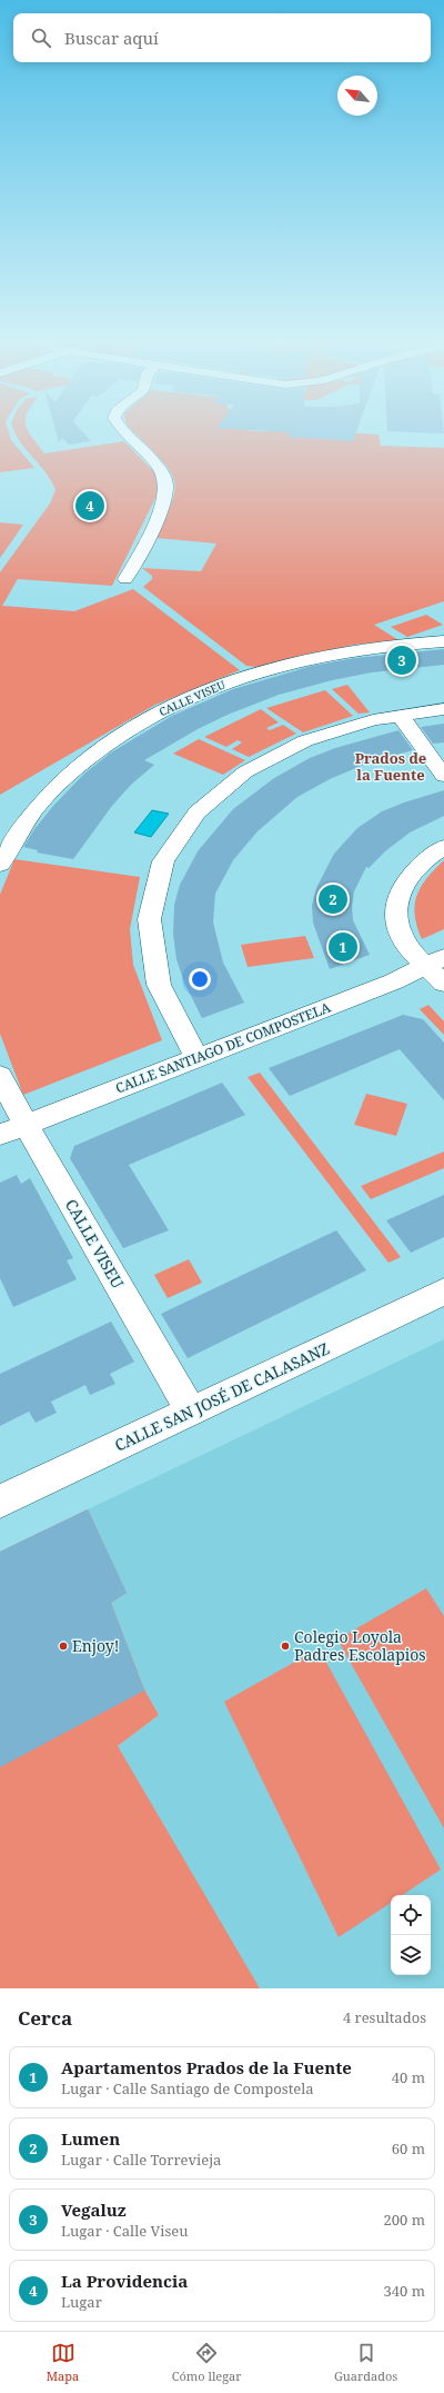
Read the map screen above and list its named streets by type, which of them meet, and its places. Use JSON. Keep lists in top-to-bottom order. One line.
{"streets":{"street":["CALLE VISEU","CALLE SANTIAGO DE COMPOSTELA","CALLE SAN JOSÉ DE CALASANZ"]},"crossings":[["CALLE VISEU","CALLE SANTIAGO DE COMPOSTELA"],["CALLE VISEU","CALLE SAN JOSÉ DE CALASANZ"]],"districts":["Prados de la Fuente"],"places":["Enjoy!","Colegio Loyola Padres Escolapios"],"north":"top left","page":{"search":"Buscar aquí","pins":["4","3","2","1"],"heading":["Cerca","4 resultados"],"list":[{"mark":"1","name":"Apartamentos Prados de la Fuente","note":"Lugar · Calle Santiago de Compostela","value":"40 m"},{"mark":"2","name":"Lumen","note":"Lugar · Calle Torrevieja","value":"60 m"},{"mark":"3","name":"Vegaluz","note":"Lugar · Calle Viseu","value":"200 m"},{"mark":"4","name":"La Providencia","note":"Lugar","value":"340 m"}],"nav":["Mapa","Cómo llegar","Guardados"]}}
